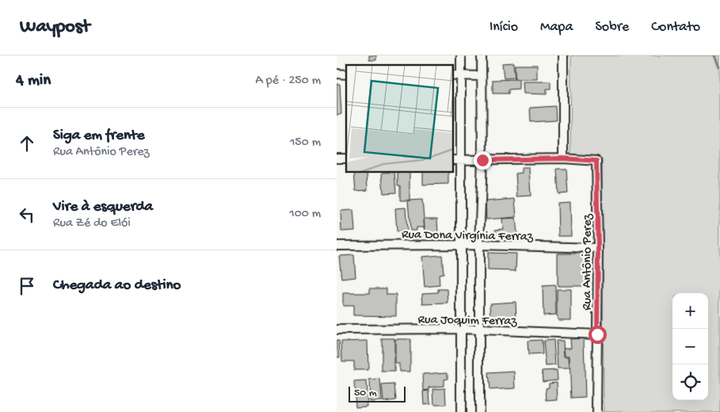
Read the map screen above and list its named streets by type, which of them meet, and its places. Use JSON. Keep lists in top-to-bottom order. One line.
{"streets":{"street":["Rua Dona Virgínia Ferraz","Rua Antônio Perez","Rua Joquim Ferraz"]},"crossings":[["Rua Dona Virgínia Ferraz","Rua Antônio Perez"],["Rua Antônio Perez","Rua Joquim Ferraz"]],"scale_bar":"50 m","page":{"header":"Waypost","nav":["Início","Mapa","Sobre","Contato"],"heading":["4 min","A pé · 250 m"],"list":[["Siga em frente","Rua Antônio Perez","150 m"],["Vire à esquerda","Rua Zé do Elói","100 m"],"Chegada ao destino"],"map_buttons":["+","−"],"scale":"50 m"}}
